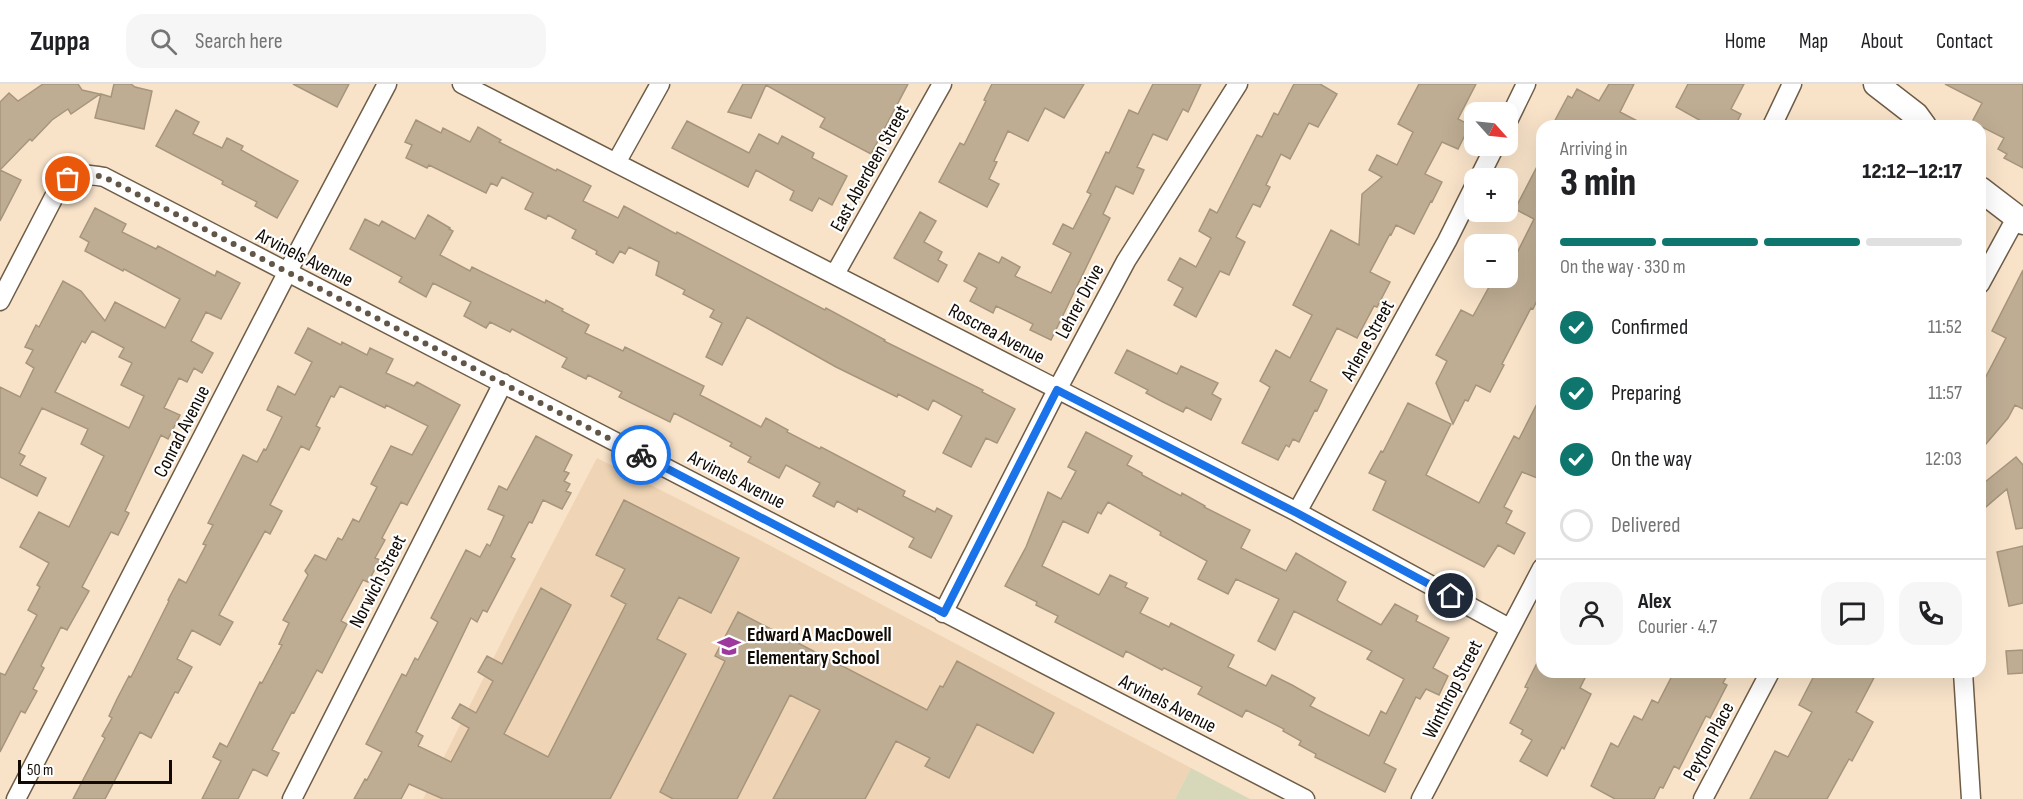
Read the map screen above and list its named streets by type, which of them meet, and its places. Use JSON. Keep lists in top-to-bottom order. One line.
{"streets":{"street":["East Aberdeen Street","Arvinels Avenue","Lehrer Drive","Roscrea Avenue","Arlene Street","Conrad Avenue","Norwich Street","Winthrop Street","Peyton Place"]},"crossings":[["East Aberdeen Street","Roscrea Avenue"],["Arvinels Avenue","Lehrer Drive"],["Arvinels Avenue","Conrad Avenue"],["Arvinels Avenue","Norwich Street"],["Lehrer Drive","Roscrea Avenue"],["Roscrea Avenue","Arlene Street"],["Roscrea Avenue","Winthrop Street"]],"places":{"school or university":["Edward A MacDowell Elementary School"]},"scale_bar":"50 m","north":"bottom right","page":{"header":"Zuppa","search":"Search here","nav":["Home","Map","About","Contact"],"map_buttons":["+","−"],"heading":["3 min","Arriving in","12:12–12:17"],"panel":["Alex","Courier · 4.7"],"bar":"On the way · 330 m","list":[["Confirmed","11:52"],["Preparing","11:57"],["On the way","12:03"],"Delivered"],"scale":"50 m"}}
